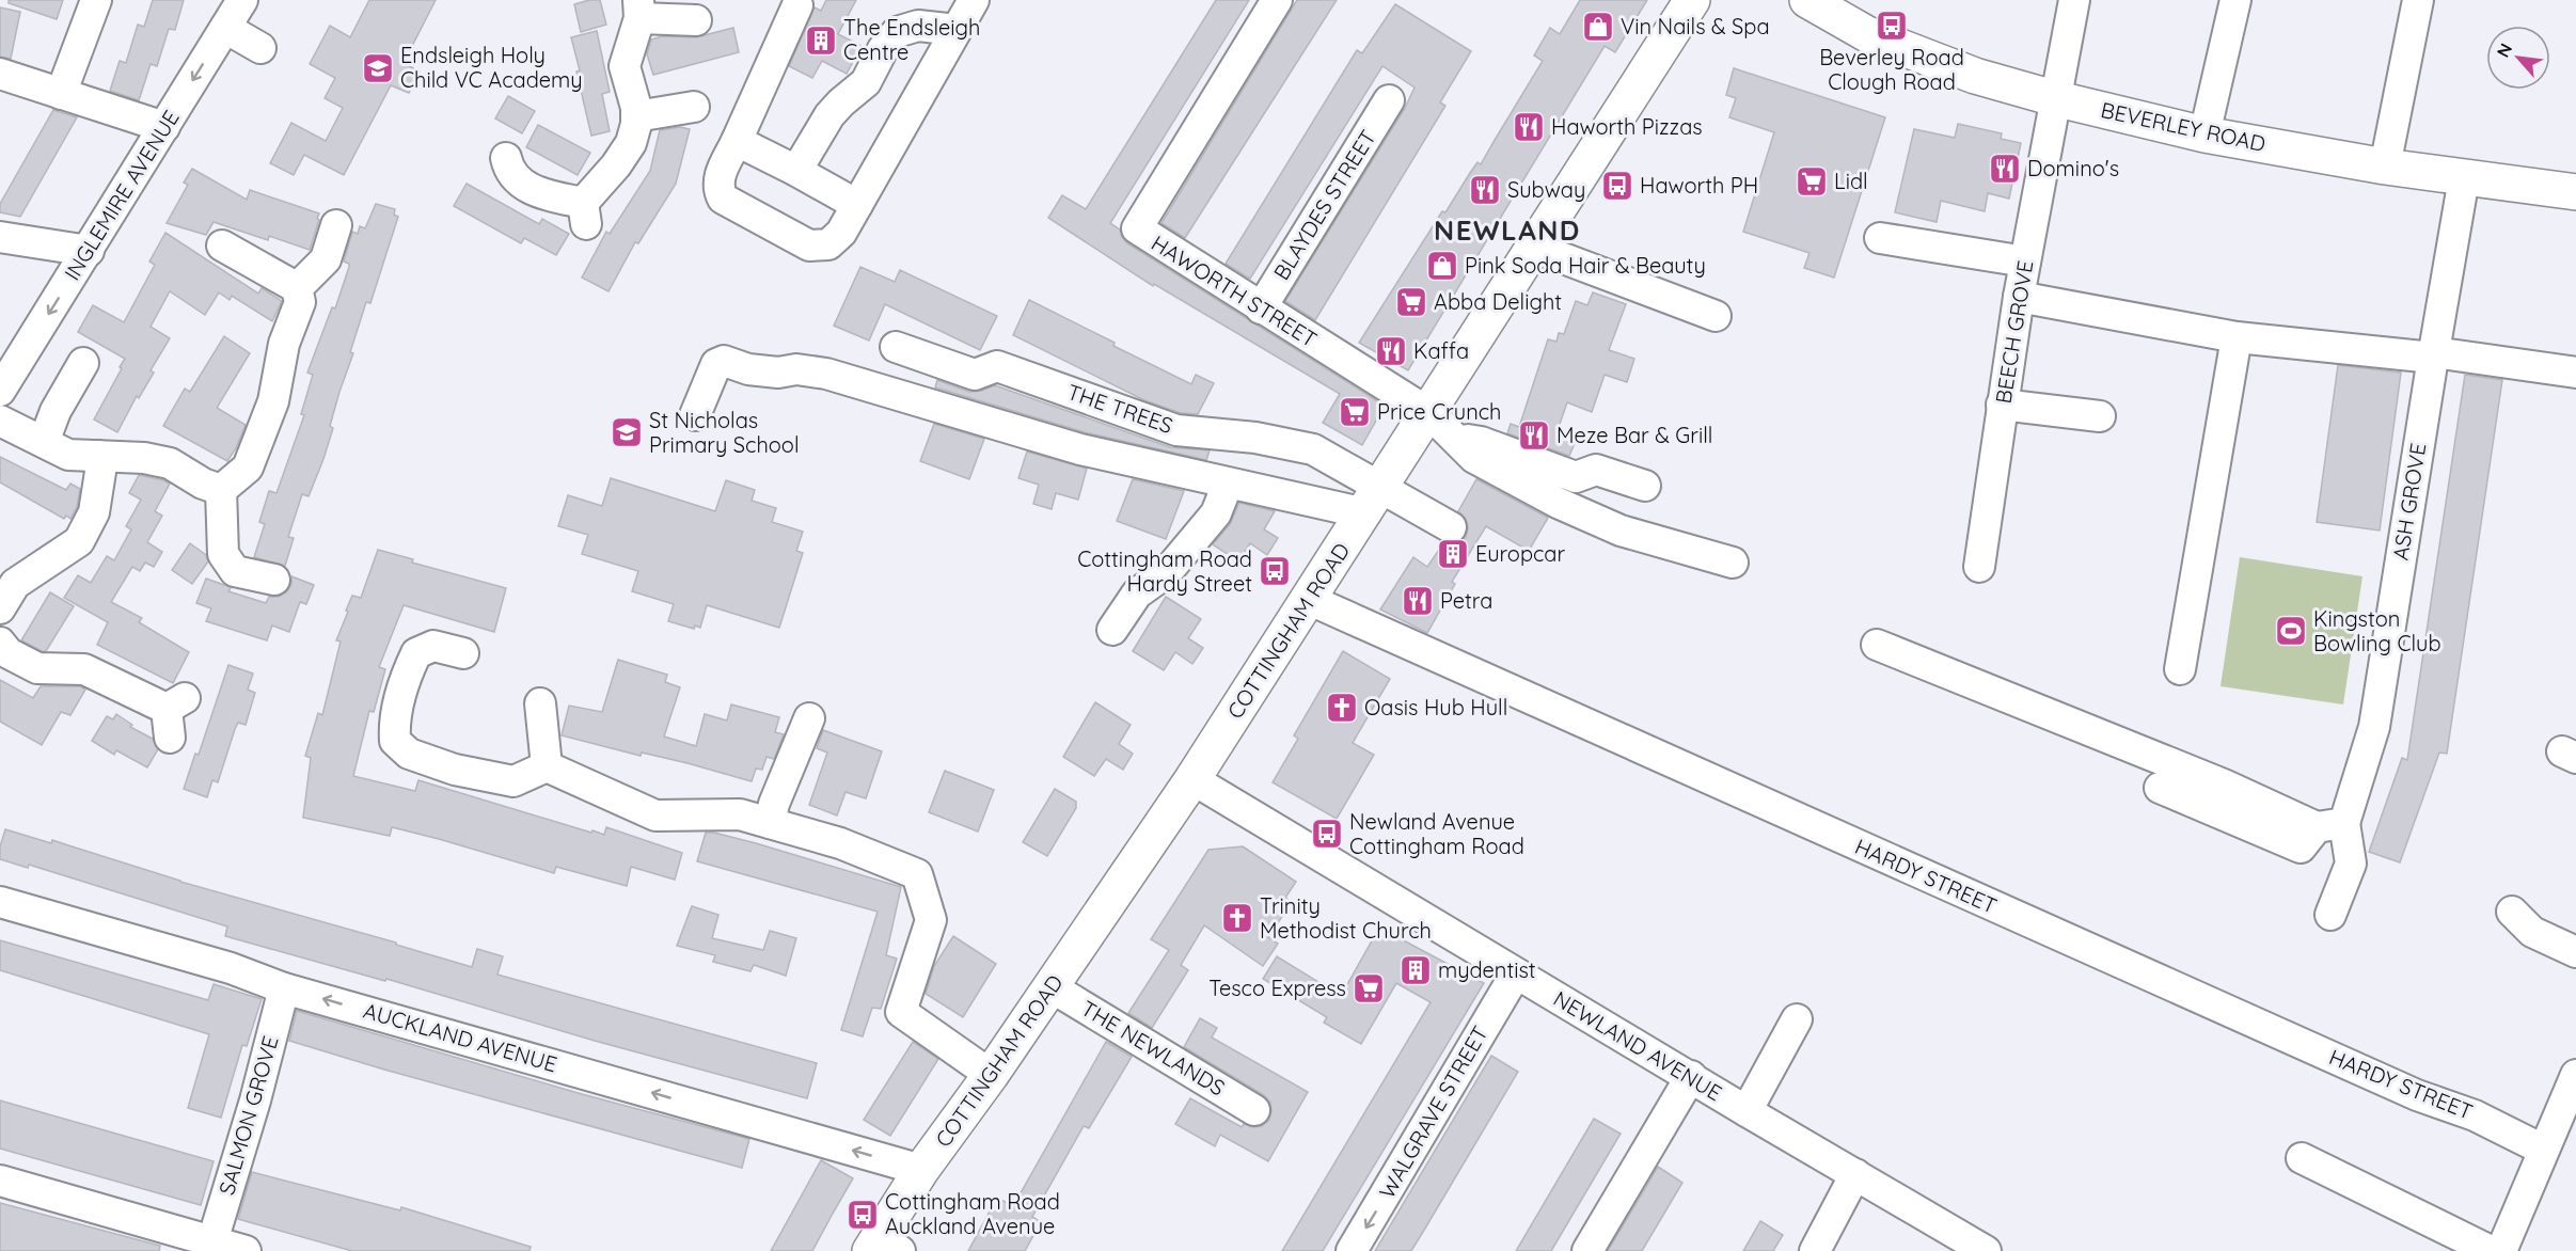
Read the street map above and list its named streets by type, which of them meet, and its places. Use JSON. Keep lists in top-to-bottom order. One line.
{"streets":{"main road":["BEVERLEY ROAD","COTTINGHAM ROAD"],"street":["INGLEMIRE AVENUE","BLAYDES STREET","HAWORTH STREET","BEECH GROVE","THE TREES","ASH GROVE","HARDY STREET","AUCKLAND AVENUE","NEWLAND AVENUE","THE NEWLANDS","WALGRAVE STREET","SALMON GROVE"]},"crossings":[["BEVERLEY ROAD","BEECH GROVE"],["BEVERLEY ROAD","ASH GROVE"],["BLAYDES STREET","HAWORTH STREET"],["HAWORTH STREET","COTTINGHAM ROAD"],["THE TREES","COTTINGHAM ROAD"],["COTTINGHAM ROAD","HARDY STREET"],["COTTINGHAM ROAD","AUCKLAND AVENUE"],["COTTINGHAM ROAD","NEWLAND AVENUE"],["COTTINGHAM ROAD","THE NEWLANDS"],["AUCKLAND AVENUE","SALMON GROVE"],["NEWLAND AVENUE","WALGRAVE STREET"]],"one_way":["AUCKLAND AVENUE"],"districts":["NEWLAND"],"places":{"bus stop":["Beverley Road Clough Road","Haworth PH","Cottingham Road Hardy Street","Newland Avenue Cottingham Road","Cottingham Road Auckland Avenue"],"shop":["Vin Nails & Spa","Pink Soda Hair & Beauty"],"building":["The Endsleigh Centre","Europcar","mydentist"],"school or university":["Endsleigh Holy Child VC Academy","St Nicholas Primary School"],"restaurant":["Haworth Pizzas","Domino's","Subway","Kaffa","Meze Bar & Grill","Petra"],"supermarket":["Lidl","Abba Delight","Price Crunch","Tesco Express"],"sports":["Kingston Bowling Club"],"church":["Oasis Hub Hull","Trinity Methodist Church"]},"north":"top left"}
